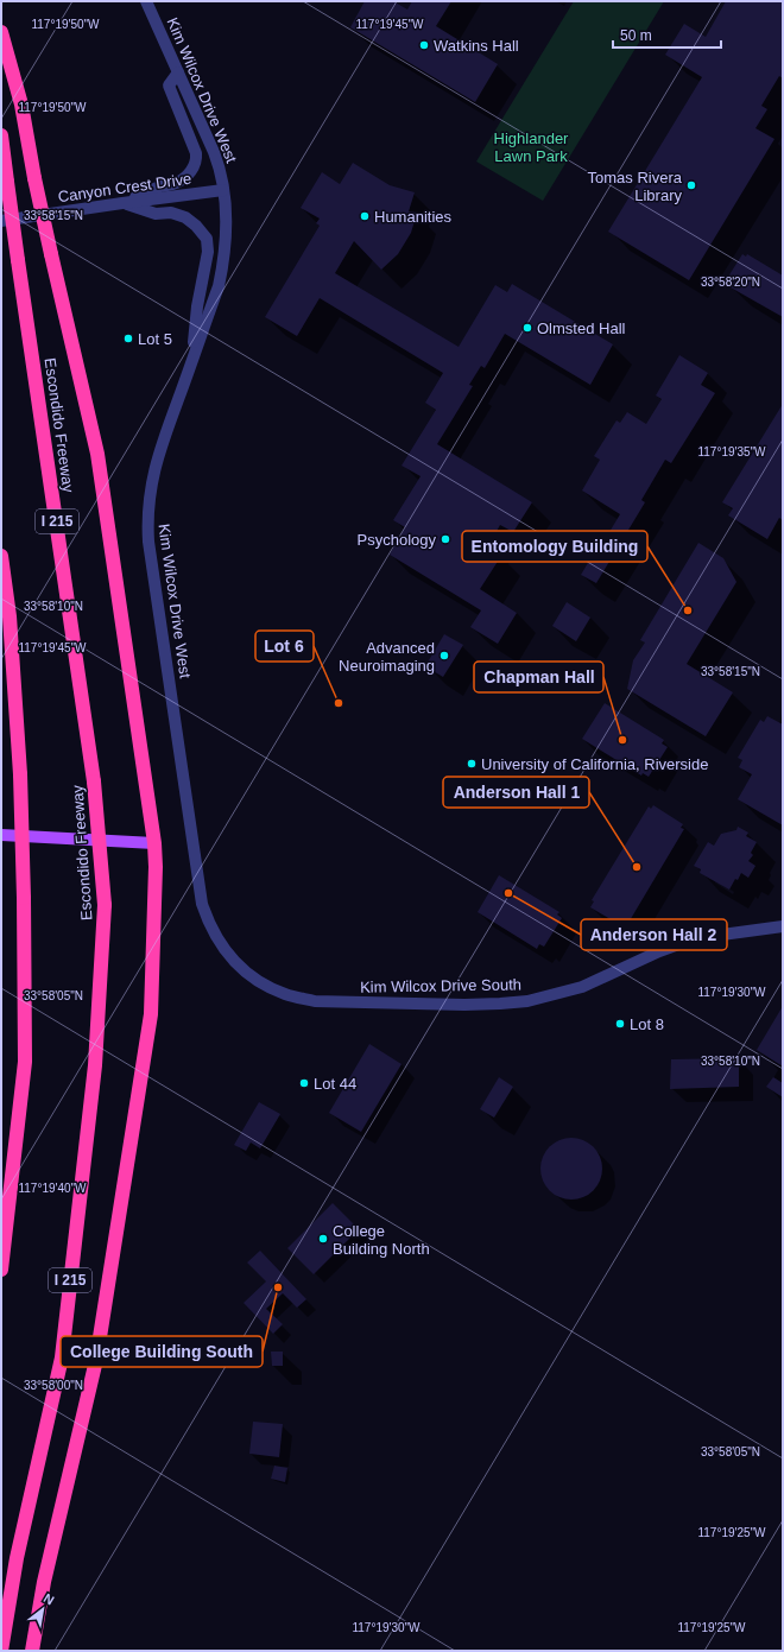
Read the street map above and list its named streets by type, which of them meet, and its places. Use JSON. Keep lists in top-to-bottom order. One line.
{"streets":{"highway":["Escondido Freeway","I 215"],"street":["Kim Wilcox Drive West","Canyon Crest Drive","Kim Wilcox Drive South"]},"crossings":[["Kim Wilcox Drive West","Canyon Crest Drive"],["Kim Wilcox Drive West","Kim Wilcox Drive South"]],"parks":["Highlander Lawn Park"],"places":["Watkins Hall","Tomas Rivera Library","Humanities","Olmsted Hall","Lot 5","Psychology","Entomology Building","Advanced Neuroimaging","Lot 6","Chapman Hall","University of California, Riverside","Anderson Hall 1","Anderson Hall 2","Lot 8","Lot 44","College Building North","College Building South"],"scale_bar":"50 m","north":"top right","coordinates":["117°19'50\"W","117°19'45\"W","33°58'15\"N","33°58'20\"N","117°19'35\"W","33°58'10\"N","117°19'30\"W","33°58'05\"N","117°19'40\"W","33°58'00\"N","117°19'25\"W"]}
